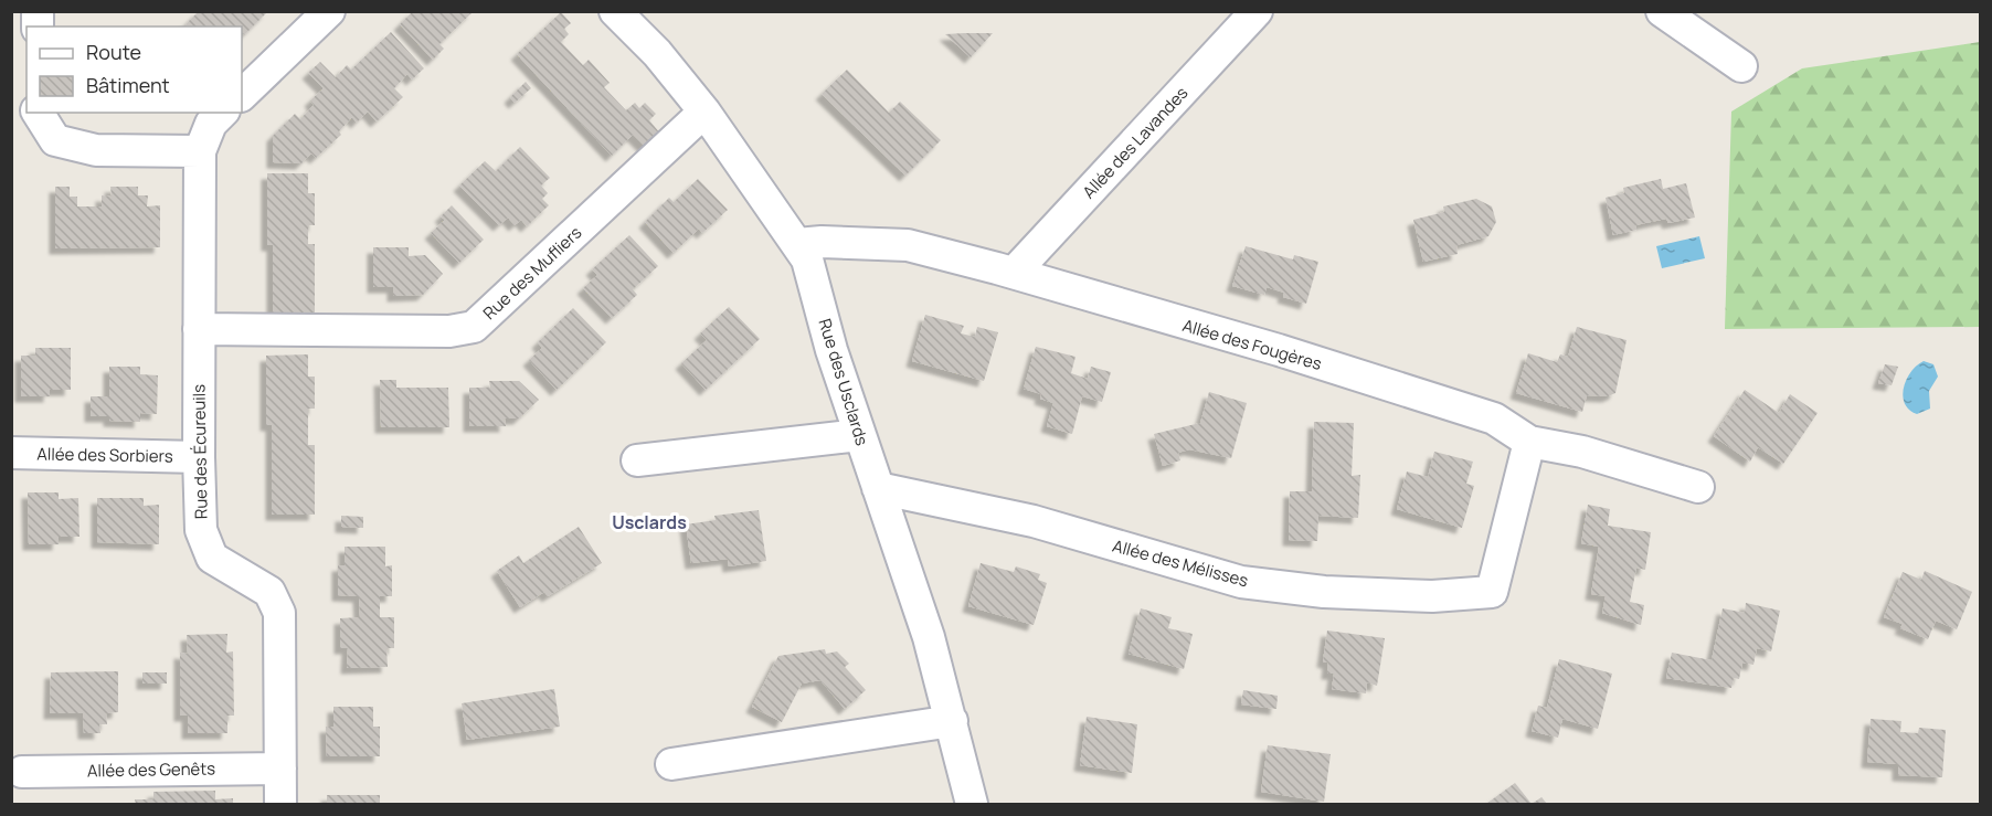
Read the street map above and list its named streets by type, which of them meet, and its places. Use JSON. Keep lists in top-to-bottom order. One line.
{"streets":{"street":["Allée des Lavandes","Rue des Mufliers","Allée des Fougères","Rue des Usclards","Rue des Écureuils","Allée des Sorbiers","Allée des Mélisses","Allée des Genêts"]},"crossings":[["Allée des Lavandes","Allée des Fougères"],["Rue des Mufliers","Rue des Usclards"],["Rue des Mufliers","Rue des Écureuils"],["Allée des Fougères","Rue des Usclards"],["Allée des Fougères","Allée des Mélisses"],["Rue des Usclards","Allée des Mélisses"],["Rue des Écureuils","Allée des Sorbiers"],["Rue des Écureuils","Allée des Genêts"]],"districts":["Usclards"],"legend":["Route","Bâtiment"]}
